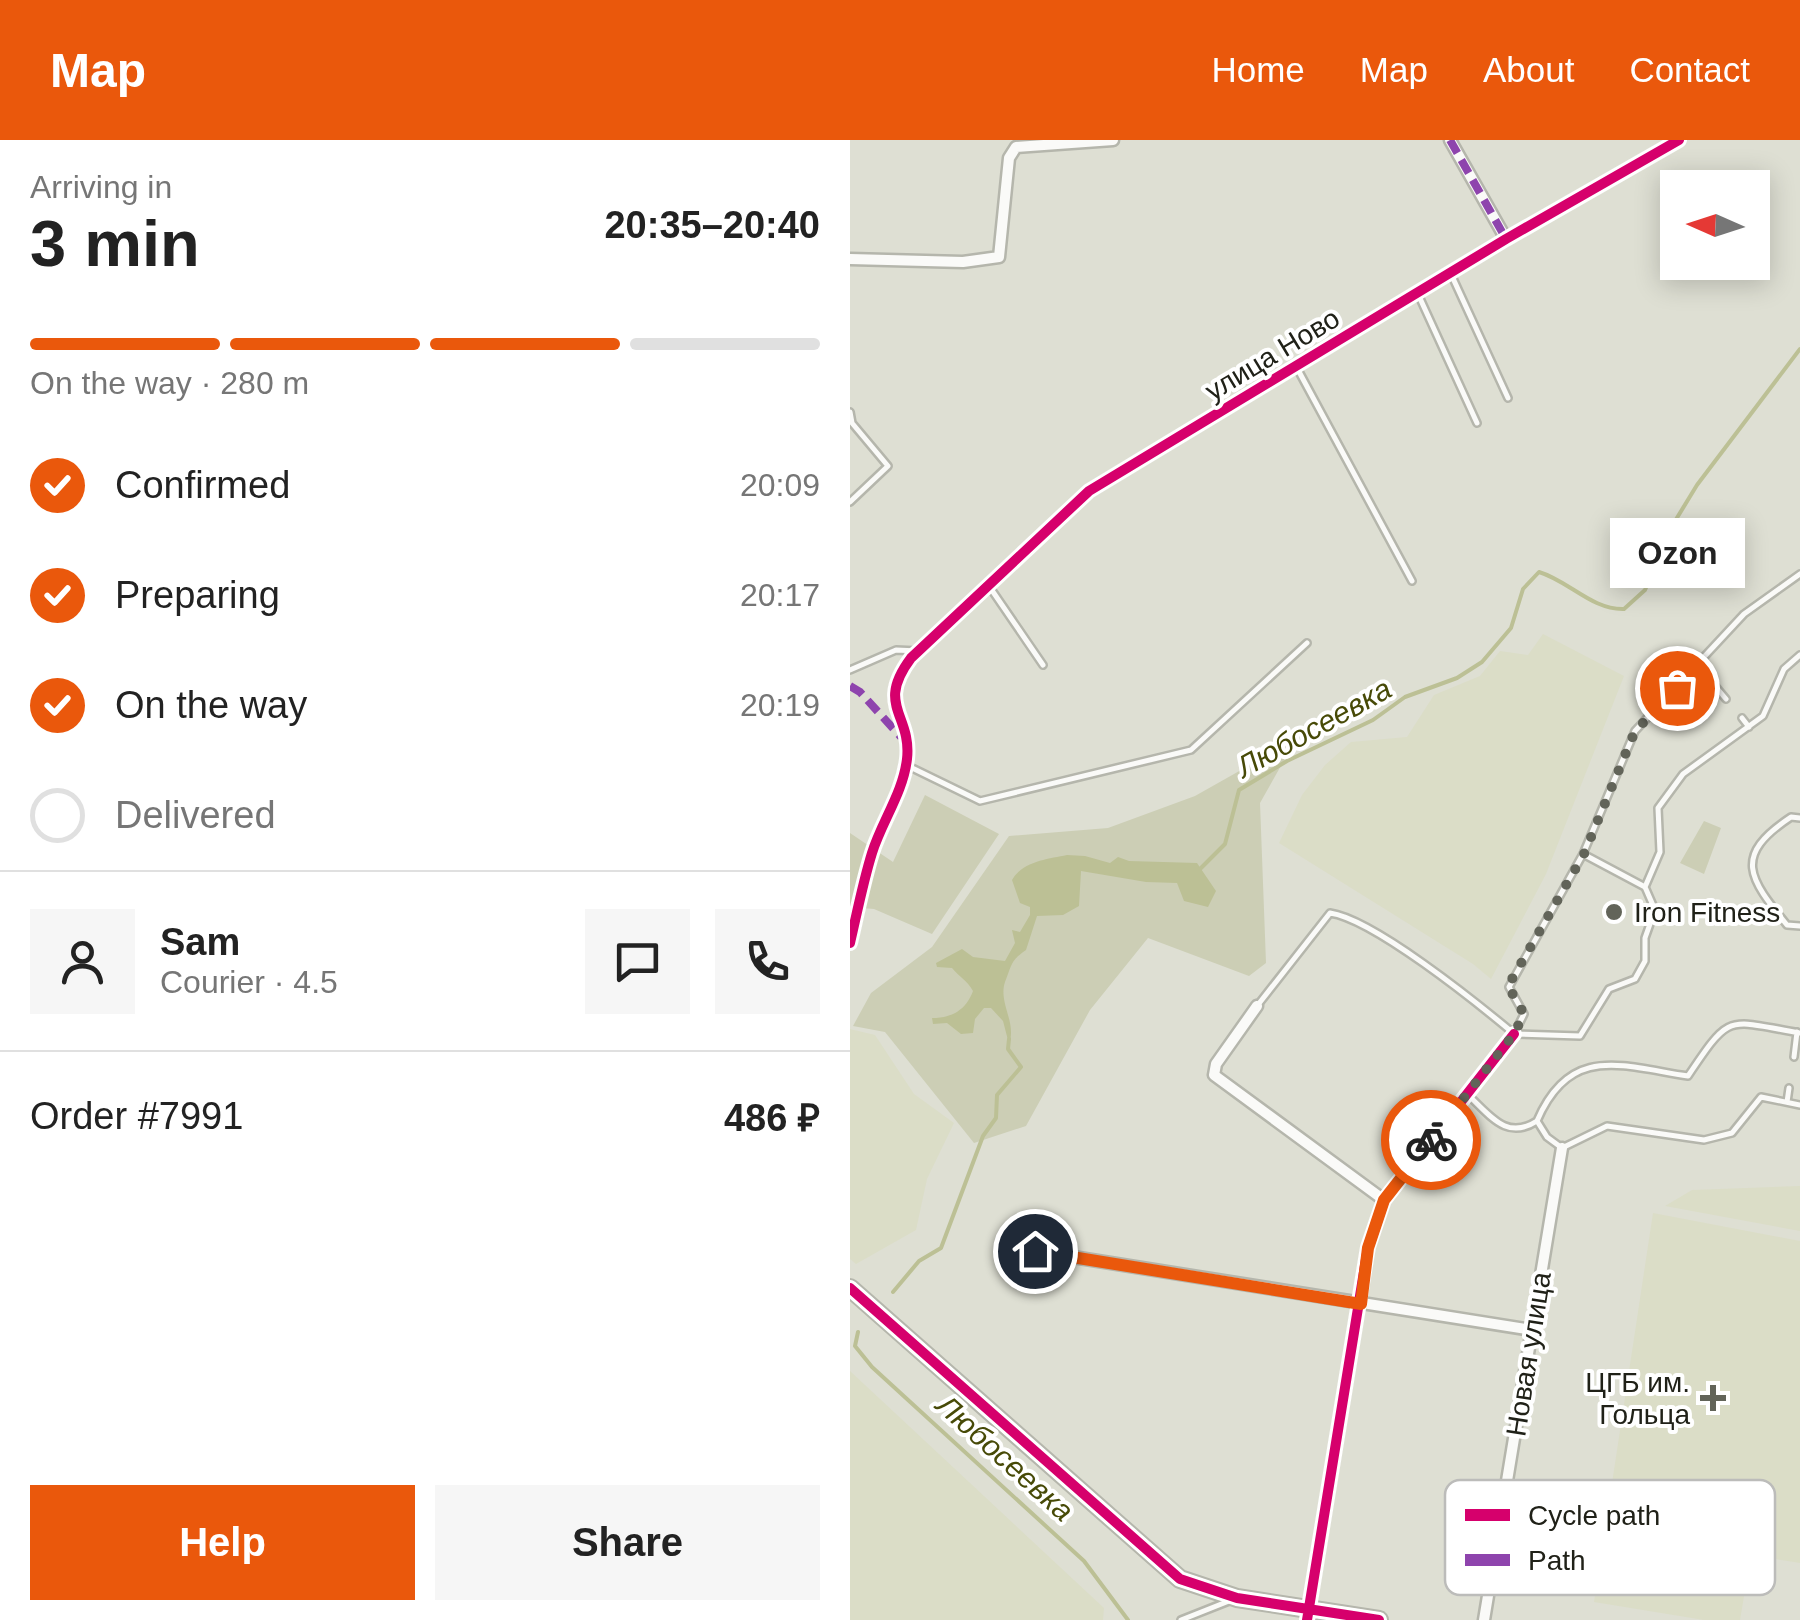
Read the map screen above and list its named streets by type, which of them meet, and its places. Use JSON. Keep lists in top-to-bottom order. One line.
{"streets":{"street":["улица Ново","Новая улица"]},"water":["Любосеевка"],"places":{"other":["Ozon","Iron Fitness"],"health":["ЦГБ им. Гольца"]},"legend":["Cycle path","Path"],"north":"left","page":{"header":"Map","nav":["Home","Map","About","Contact"],"heading":["3 min","Arriving in","20:35–20:40"],"panel":["Sam","Courier · 4.5","Order #7991","486 ₽"],"bar":"On the way · 280 m","list":[["Confirmed","20:09"],["Preparing","20:17"],["On the way","20:19"],"Delivered"],"bubble":"Ozon","buttons":["Help","Share"]}}
